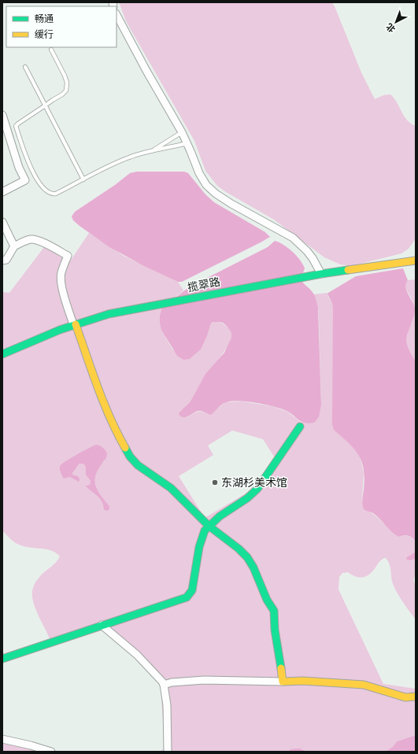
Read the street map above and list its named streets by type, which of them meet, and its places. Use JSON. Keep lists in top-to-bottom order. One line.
{"streets":{"street":["揽翠路"]},"places":["东湖杉美术馆"],"legend":["畅通","缓行"],"north":"bottom left"}
